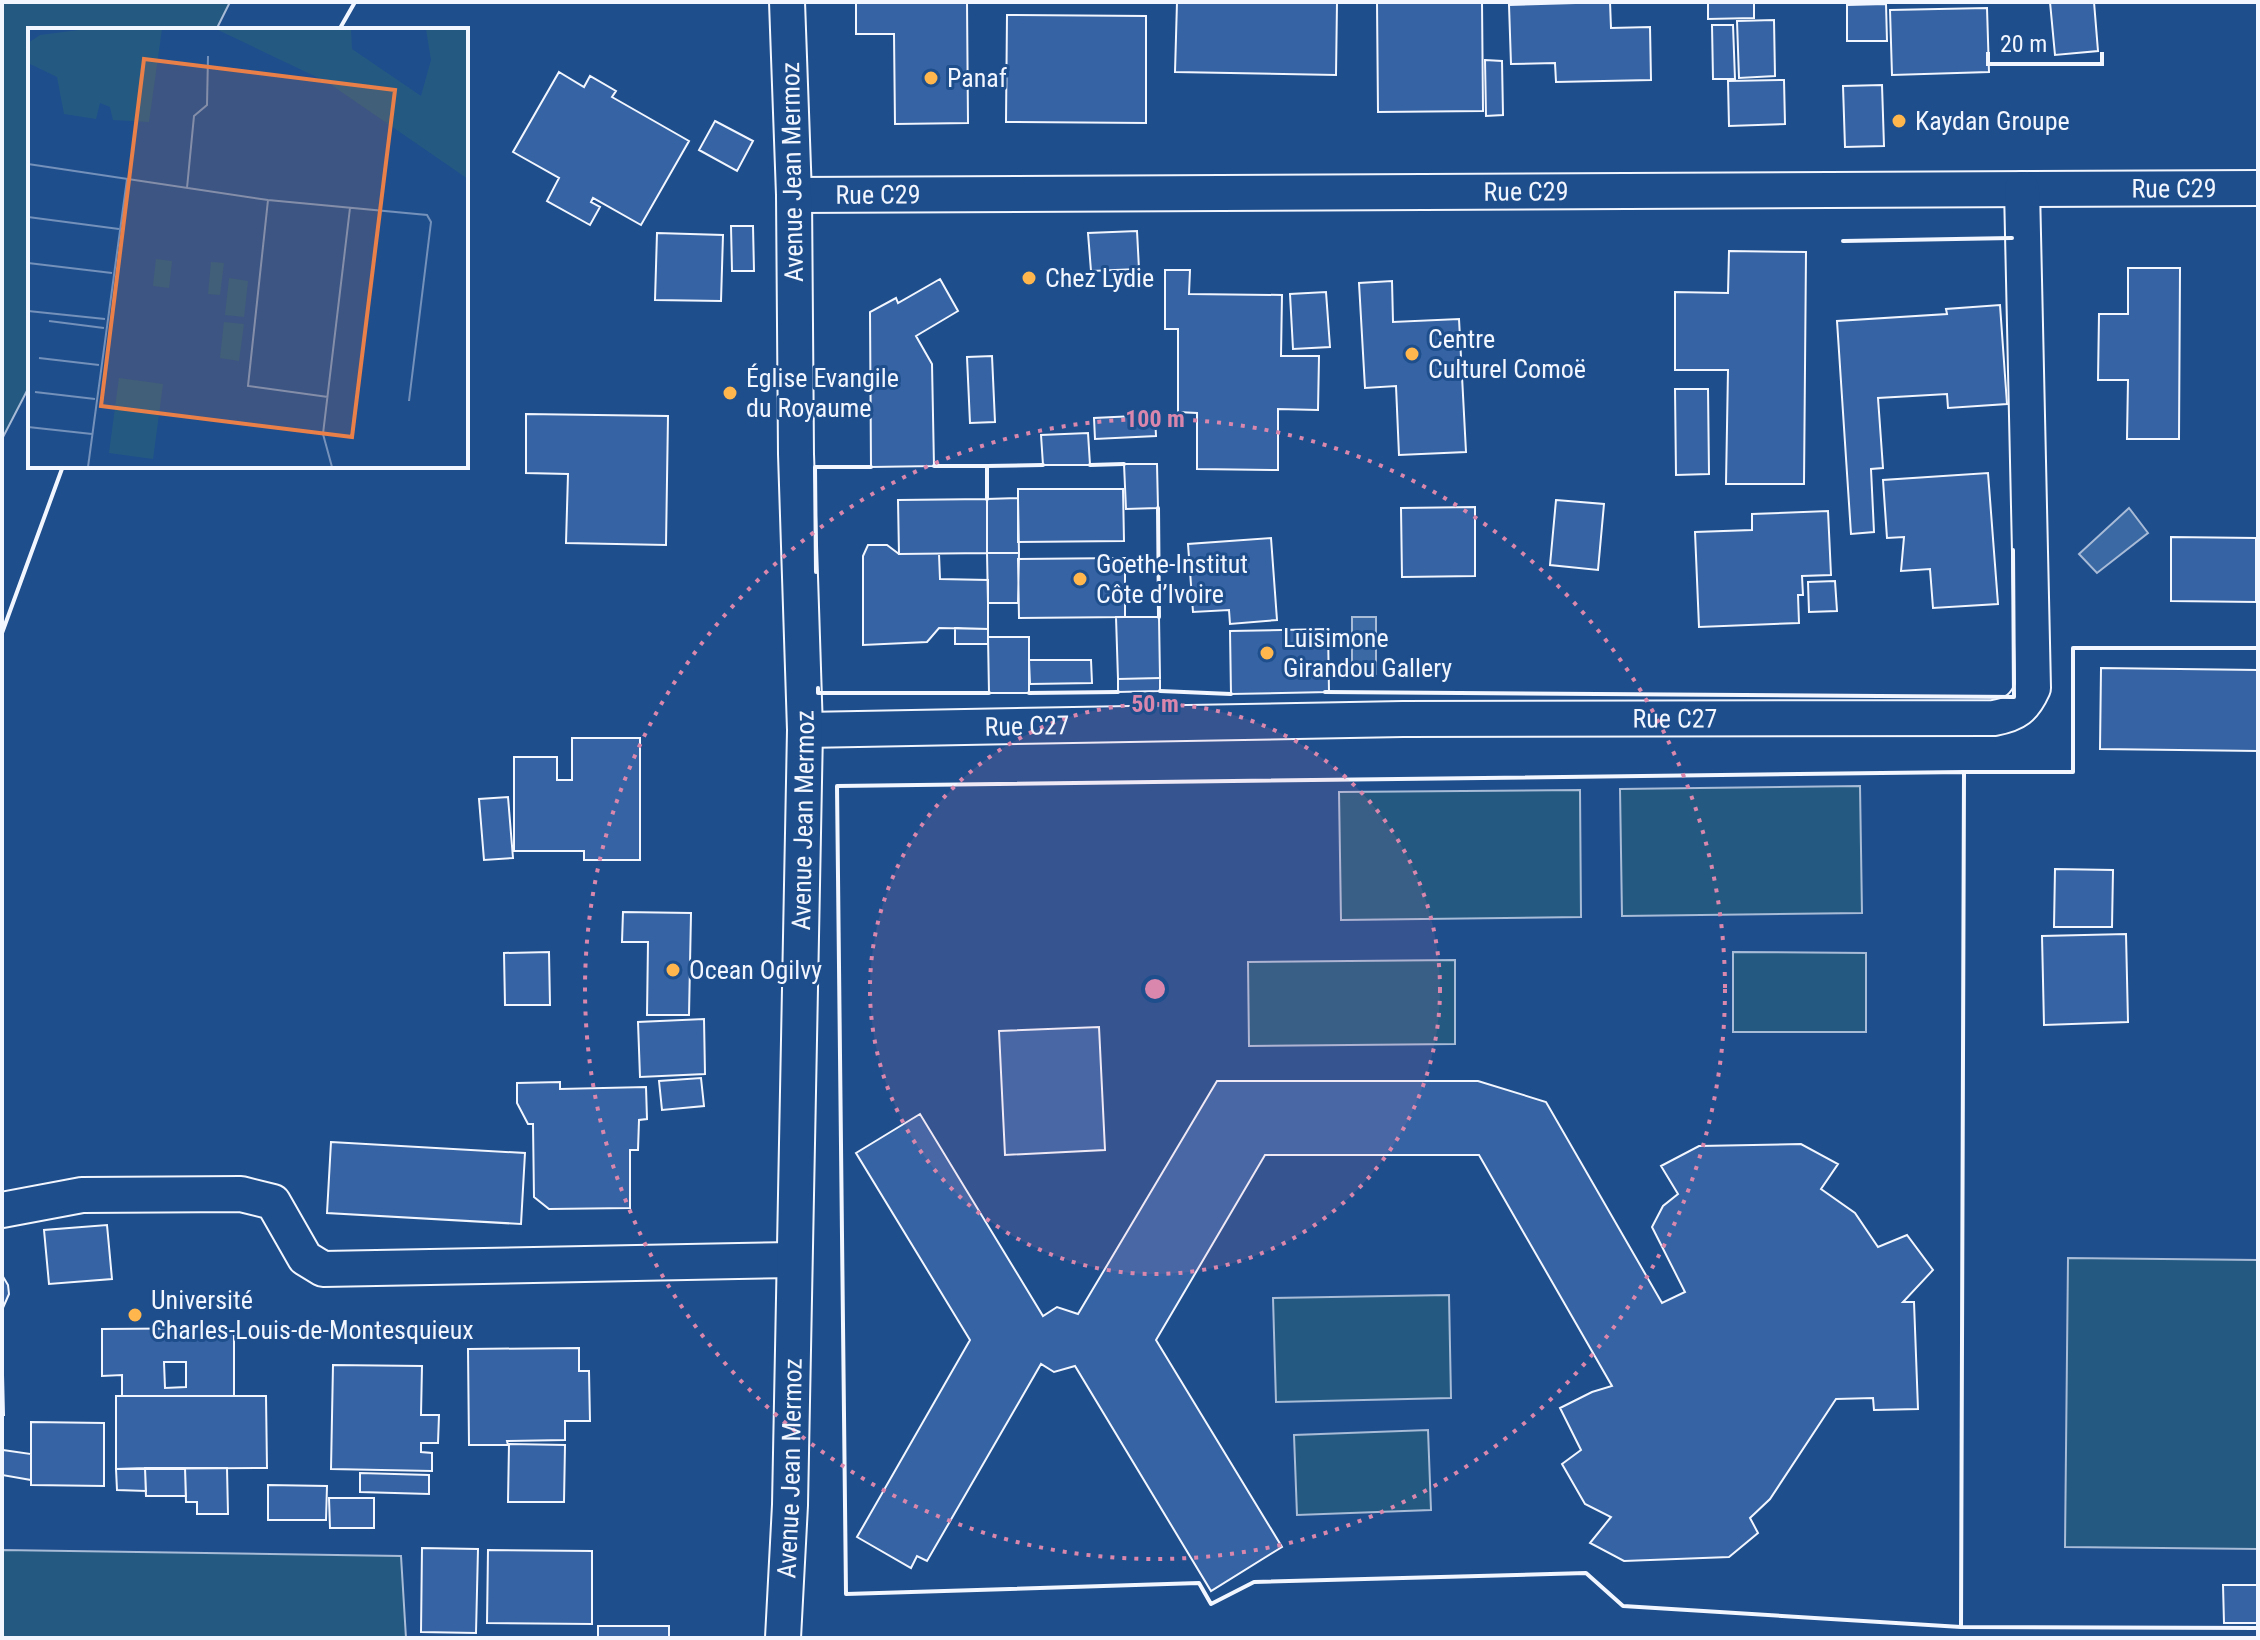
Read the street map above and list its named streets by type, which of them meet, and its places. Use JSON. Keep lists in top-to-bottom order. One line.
{"streets":{"street":["Avenue Jean Mermoz","Rue C29","Rue C27"]},"crossings":[["Avenue Jean Mermoz","Rue C29"],["Avenue Jean Mermoz","Rue C27"],["Rue C29","Rue C27"]],"places":["Panaf","Kaydan Groupe","Chez Lydie","Centre Culturel Comoë","Église Evangile du Royaume","Goethe-Institut Côte d’Ivoire","Luisimone Girandou Gallery","Ocean Ogilvy","Université Charles-Louis-de-Montesquieux"],"scale_bar":"20 m","rings":["100 m","50 m"]}
